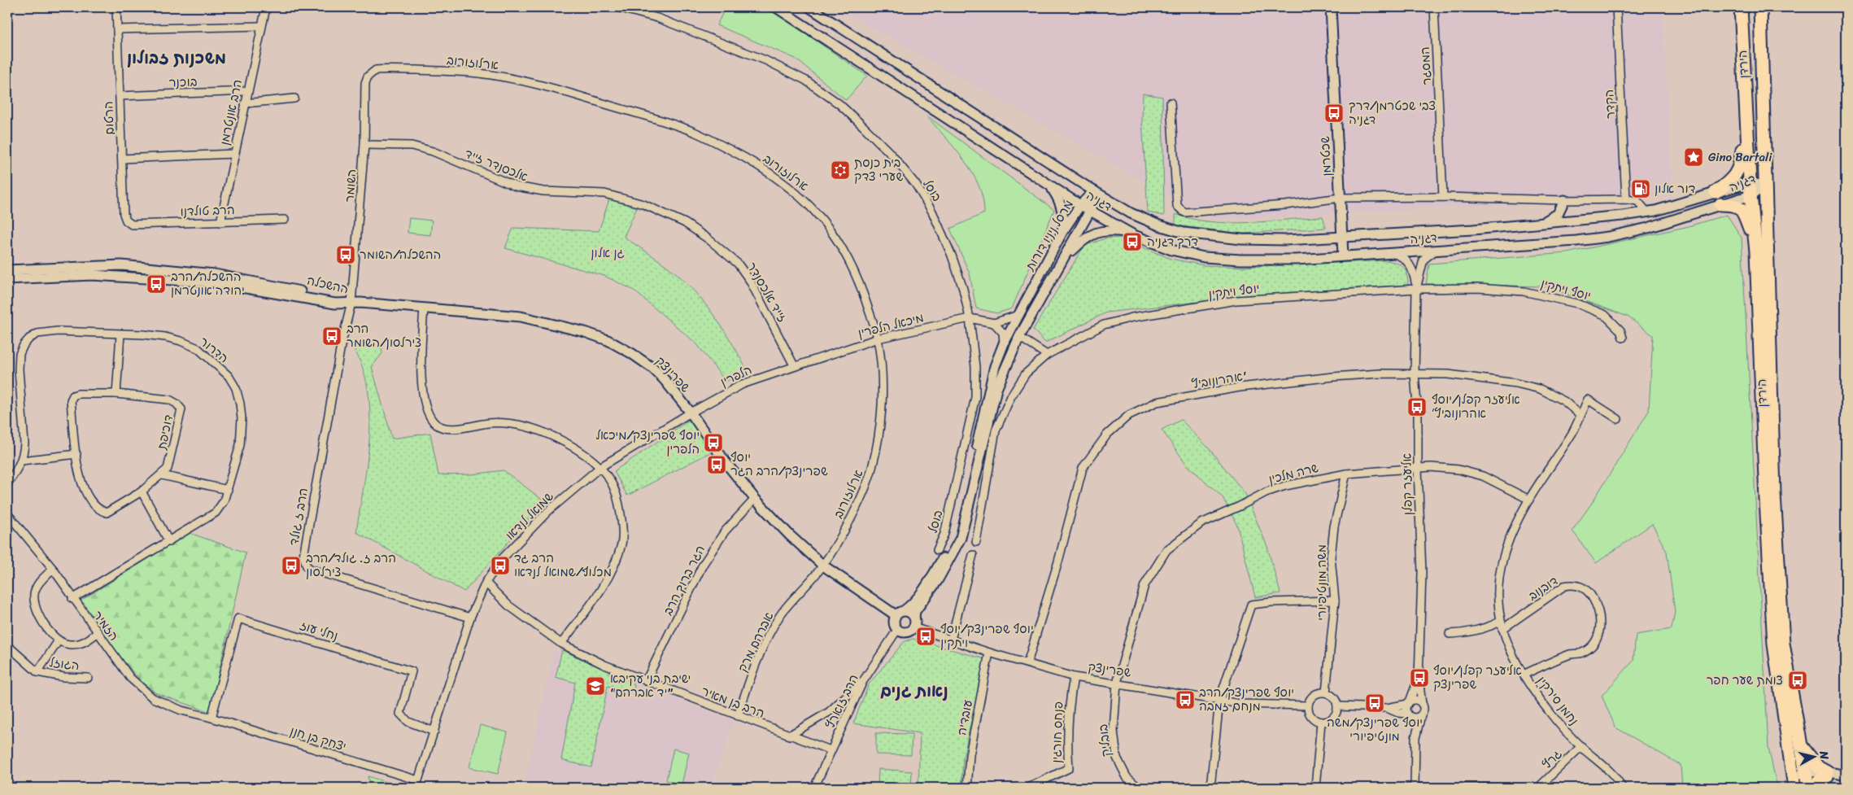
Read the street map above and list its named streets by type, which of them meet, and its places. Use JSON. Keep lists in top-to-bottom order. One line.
{"streets":{"highway":["הירדן"],"street":["ארלוזורוב","המסגר","בוכנר","הקדר","הרב אונטרמן","הרטום","שכטרמן","אלכסנדר זייד","דגניה","השומר","בוסל","הרב טולדנו","מרסל ניניו דורות","ההשכלה","יוסף ויתקין","זייד אלכסנדר","מיכאל הלפרין","הדרור","שפרינצק","הלפרין","אהרונוביץ'","דוכיפת","שרה מלכין","אליעזר קפלן","שמואל לנדאו","הרב ז גולד","הגר ברוך הרב","משה מונטיפיורי","דובנוב","הזמיר","נחלי עוז","אברהם מרק","הגוזל","נחמן סירקין","הרב זוארץ","הרב בן מאיר","עובדיה","פנחס חורגין","יצחק בן חנן","בובליק","גרץ"]},"crossings":[["ארלוזורוב","השומר"],["ארלוזורוב","מיכאל הלפרין"],["ארלוזורוב","שפרינצק"],["ארלוזורוב","אברהם מרק"],["הירדן","דגניה"],["בוכנר","הרב אונטרמן"],["בוכנר","הרטום"],["הרב אונטרמן","הרב טולדנו"],["הרטום","הרב טולדנו"],["שכטרמן","דגניה"],["אלכסנדר זייד","השומר"],["אלכסנדר זייד","זייד אלכסנדר"],["דגניה","מרסל ניניו דורות"],["דגניה","אליעזר קפלן"],["השומר","ההשכלה"],["השומר","שפרינצק"],["השומר","הרב ז גולד"],["בוסל","מיכאל הלפרין"],["מרסל ניניו דורות","שפרינצק"],["מרסל ניניו דורות","הרב זוארץ"],["ההשכלה","שפרינצק"],["ההשכלה","הרב ז גולד"],["יוסף ויתקין","אליעזר קפלן"],["זייד אלכסנדר","מיכאל הלפרין"],["זייד אלכסנדר","הלפרין"],["מיכאל הלפרין","הלפרין"],["הדרור","הזמיר"],["שפרינצק","הלפרין"],["שפרינצק","אהרונוביץ'"],["שפרינצק","שרה מלכין"],["שפרינצק","שמואל לנדאו"],["שפרינצק","הרב ז גולד"],["שפרינצק","הגר ברוך הרב"],["שפרינצק","משה מונטיפיורי"],["שפרינצק","אברהם מרק"],["שפרינצק","הרב זוארץ"],["שפרינצק","עובדיה"],["שפרינצק","פנחס חורגין"],["שפרינצק","בובליק"],["הלפרין","שמואל לנדאו"],["אהרונוביץ'","אליעזר קפלן"],["אהרונוביץ'","נחמן סירקין"],["שרה מלכין","אליעזר קפלן"],["שרה מלכין","משה מונטיפיורי"],["שרה מלכין","נחמן סירקין"],["שרה מלכין","בובליק"],["שמואל לנדאו","הרב ז גולד"],["שמואל לנדאו","נחלי עוז"],["שמואל לנדאו","הרב בן מאיר"],["שמואל לנדאו","יצחק בן חנן"],["הגר ברוך הרב","הרב בן מאיר"],["דובנוב","נחמן סירקין"],["הזמיר","נחלי עוז"],["הזמיר","הגוזל"],["הזמיר","יצחק בן חנן"],["נחלי עוז","יצחק בן חנן"],["אברהם מרק","הרב בן מאיר"],["נחמן סירקין","גרץ"],["הרב זוארץ","הרב בן מאיר"]],"districts":["משכנות זבולון","נאות גנים"],"parks":["גן אלון"],"places":{"bus stop":["צבי שכטרמן/דרך דגניה","דרך דגניה","ההשכלה/השומר","ההשכלה/הרב יהודה אונטרמן","הרב צירלסון/השומר","אליעזר קפלן/יוסף אהרונוביץ׳","יוסף שפרינצק/מיכאל הלפרין","יוסף שפרינצק/הרב הגר","הרב ז. גולד/הרב צירלסון","הרב גד מכלוף/שמואל לנדאו","יוסף שפרינצק/יוסף ויתקין","אליעזר קפלן/יוסף שפרינצק","צומת שער חפר","יוסף שפרינצק/הרב מנחם זמבה","יוסף שפרינצק/משה מונטיפיורי"],"place":["Gino Bartali"],"synagogue":["בית כנסת שערי צדק"],"fuel station":["דור אלון"],"school or university":["ישיבת בני עקיבא \"יד אברהם\""]},"north":"right"}
